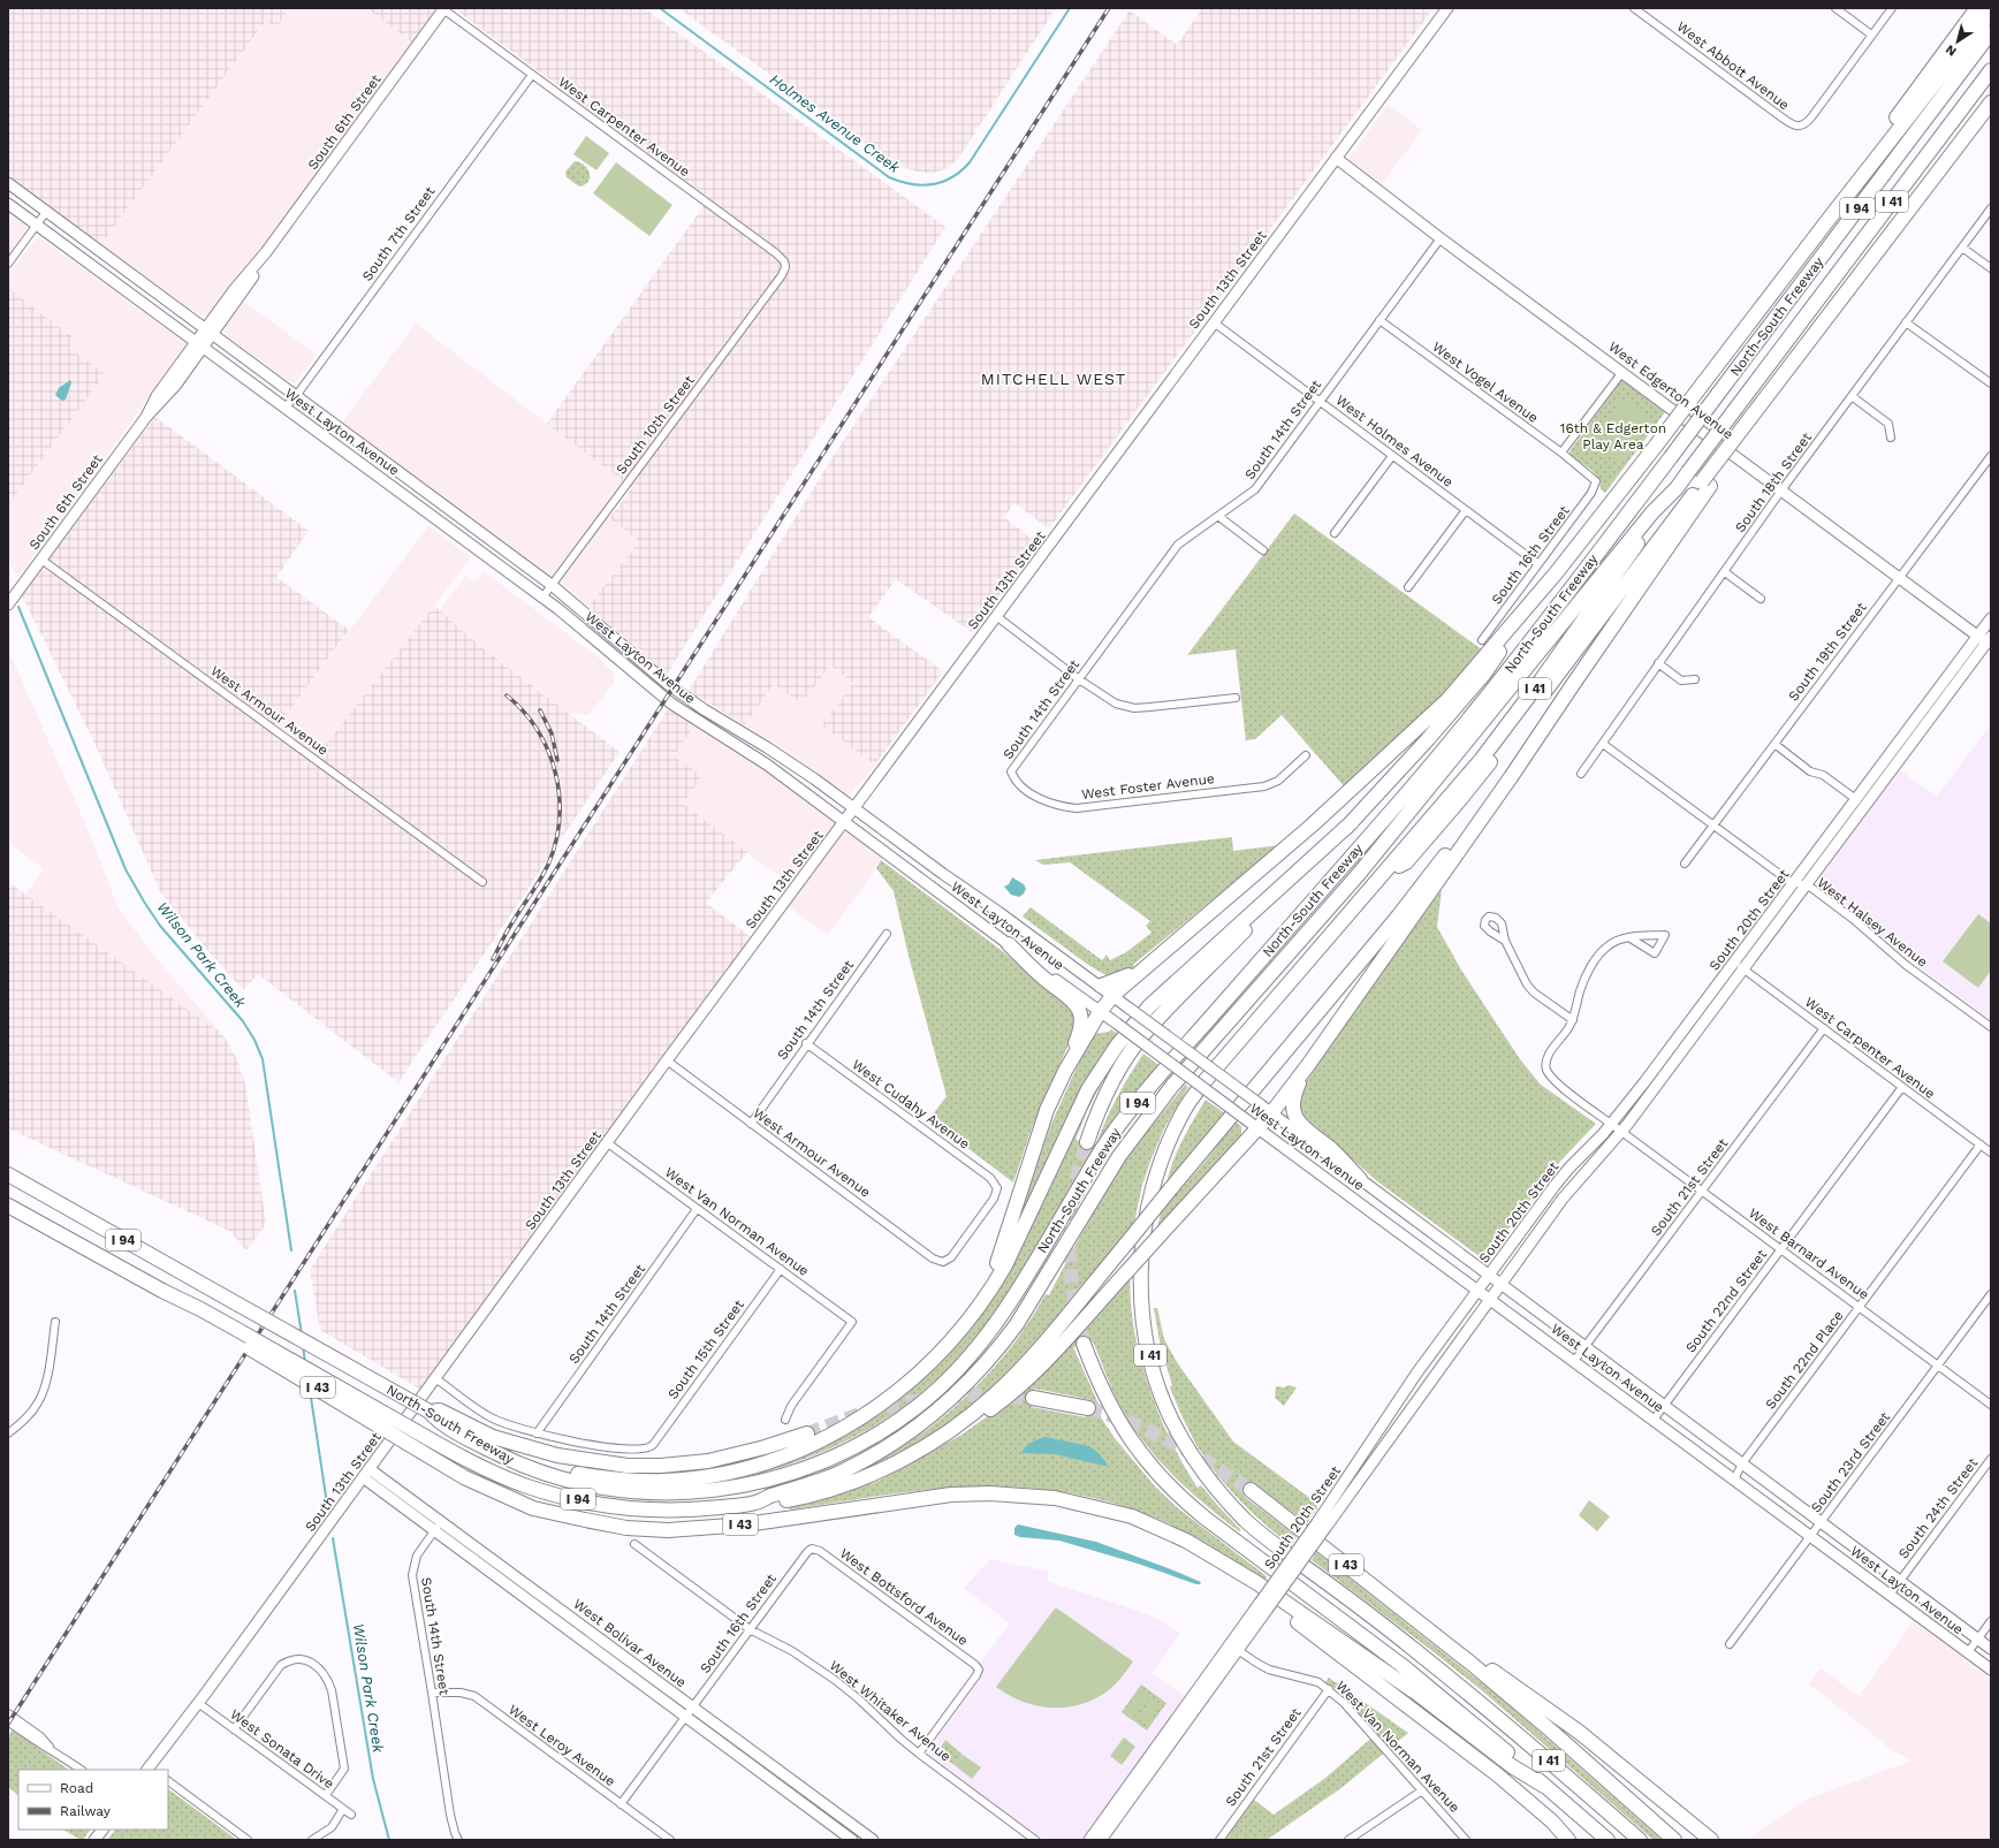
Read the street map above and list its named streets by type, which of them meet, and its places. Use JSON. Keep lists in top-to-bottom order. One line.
{"streets":{"highway":["I 41","I 94","North-South Freeway","I 43"],"street":["West Abbott Avenue","South 6th Street","West Carpenter Avenue","South 7th Street","South 13th Street","West Vogel Avenue","West Edgerton Avenue","South 10th Street","South 14th Street","West Layton Avenue","West Holmes Avenue","South 18th Street","South 16th Street","South 19th Street","West Armour Avenue","West Foster Avenue","South 20th Street","West Halsey Avenue","West Cudahy Avenue","South 21st Street","West Van Norman Avenue","West Barnard Avenue","South 22nd Street","South 15th Street","South 22nd Place","South 23rd Street","South 24th Street","West Bottsford Avenue","West Bolivar Avenue","West Whitaker Avenue","West Leroy Avenue","West Sonata Drive"]},"crossings":[["South 6th Street","West Carpenter Avenue"],["South 6th Street","West Layton Avenue"],["South 6th Street","West Armour Avenue"],["West Carpenter Avenue","South 7th Street"],["West Carpenter Avenue","South 10th Street"],["West Carpenter Avenue","South 20th Street"],["West Carpenter Avenue","South 21st Street"],["West Carpenter Avenue","South 22nd Street"],["West Carpenter Avenue","South 22nd Place"],["I 41","North-South Freeway"],["I 41","I 43"],["South 7th Street","West Layton Avenue"],["South 13th Street","West Edgerton Avenue"],["South 13th Street","West Layton Avenue"],["South 13th Street","West Holmes Avenue"],["South 13th Street","West Armour Avenue"],["South 13th Street","West Van Norman Avenue"],["South 13th Street","West Bolivar Avenue"],["South 13th Street","West Sonata Drive"],["North-South Freeway","I 43"],["West Vogel Avenue","South 14th Street"],["West Vogel Avenue","South 16th Street"],["West Edgerton Avenue","South 14th Street"],["West Edgerton Avenue","South 18th Street"],["West Edgerton Avenue","South 19th Street"],["West Edgerton Avenue","South 20th Street"],["South 10th Street","West Layton Avenue"],["South 14th Street","West Holmes Avenue"],["South 14th Street","West Armour Avenue"],["South 14th Street","West Foster Avenue"],["South 14th Street","West Cudahy Avenue"],["South 14th Street","West Van Norman Avenue"],["South 14th Street","South 15th Street"],["South 14th Street","West Bolivar Avenue"],["South 14th Street","West Leroy Avenue"],["West Layton Avenue","South 20th Street"],["West Layton Avenue","South 21st Street"],["West Layton Avenue","South 22nd Street"],["West Layton Avenue","South 22nd Place"],["West Layton Avenue","South 23rd Street"],["West Layton Avenue","South 24th Street"],["West Holmes Avenue","South 16th Street"],["South 18th Street","West Halsey Avenue"],["South 16th Street","West Bottsford Avenue"],["South 16th Street","West Bolivar Avenue"],["South 16th Street","West Whitaker Avenue"],["South 16th Street","West Leroy Avenue"],["South 19th Street","West Halsey Avenue"],["West Armour Avenue","West Cudahy Avenue"],["South 20th Street","West Halsey Avenue"],["South 20th Street","West Van Norman Avenue"],["South 20th Street","West Barnard Avenue"],["South 21st Street","West Van Norman Avenue"],["South 21st Street","West Barnard Avenue"],["West Van Norman Avenue","South 15th Street"],["West Barnard Avenue","South 22nd Street"],["West Barnard Avenue","South 22nd Place"],["West Barnard Avenue","South 23rd Street"],["West Bottsford Avenue","West Whitaker Avenue"]],"districts":["MITCHELL WEST"],"water":["Holmes Avenue Creek","Wilson Park Creek"],"parks":["16th & Edgerton Play Area"],"legend":["Road","Railway"],"north":"bottom left"}
